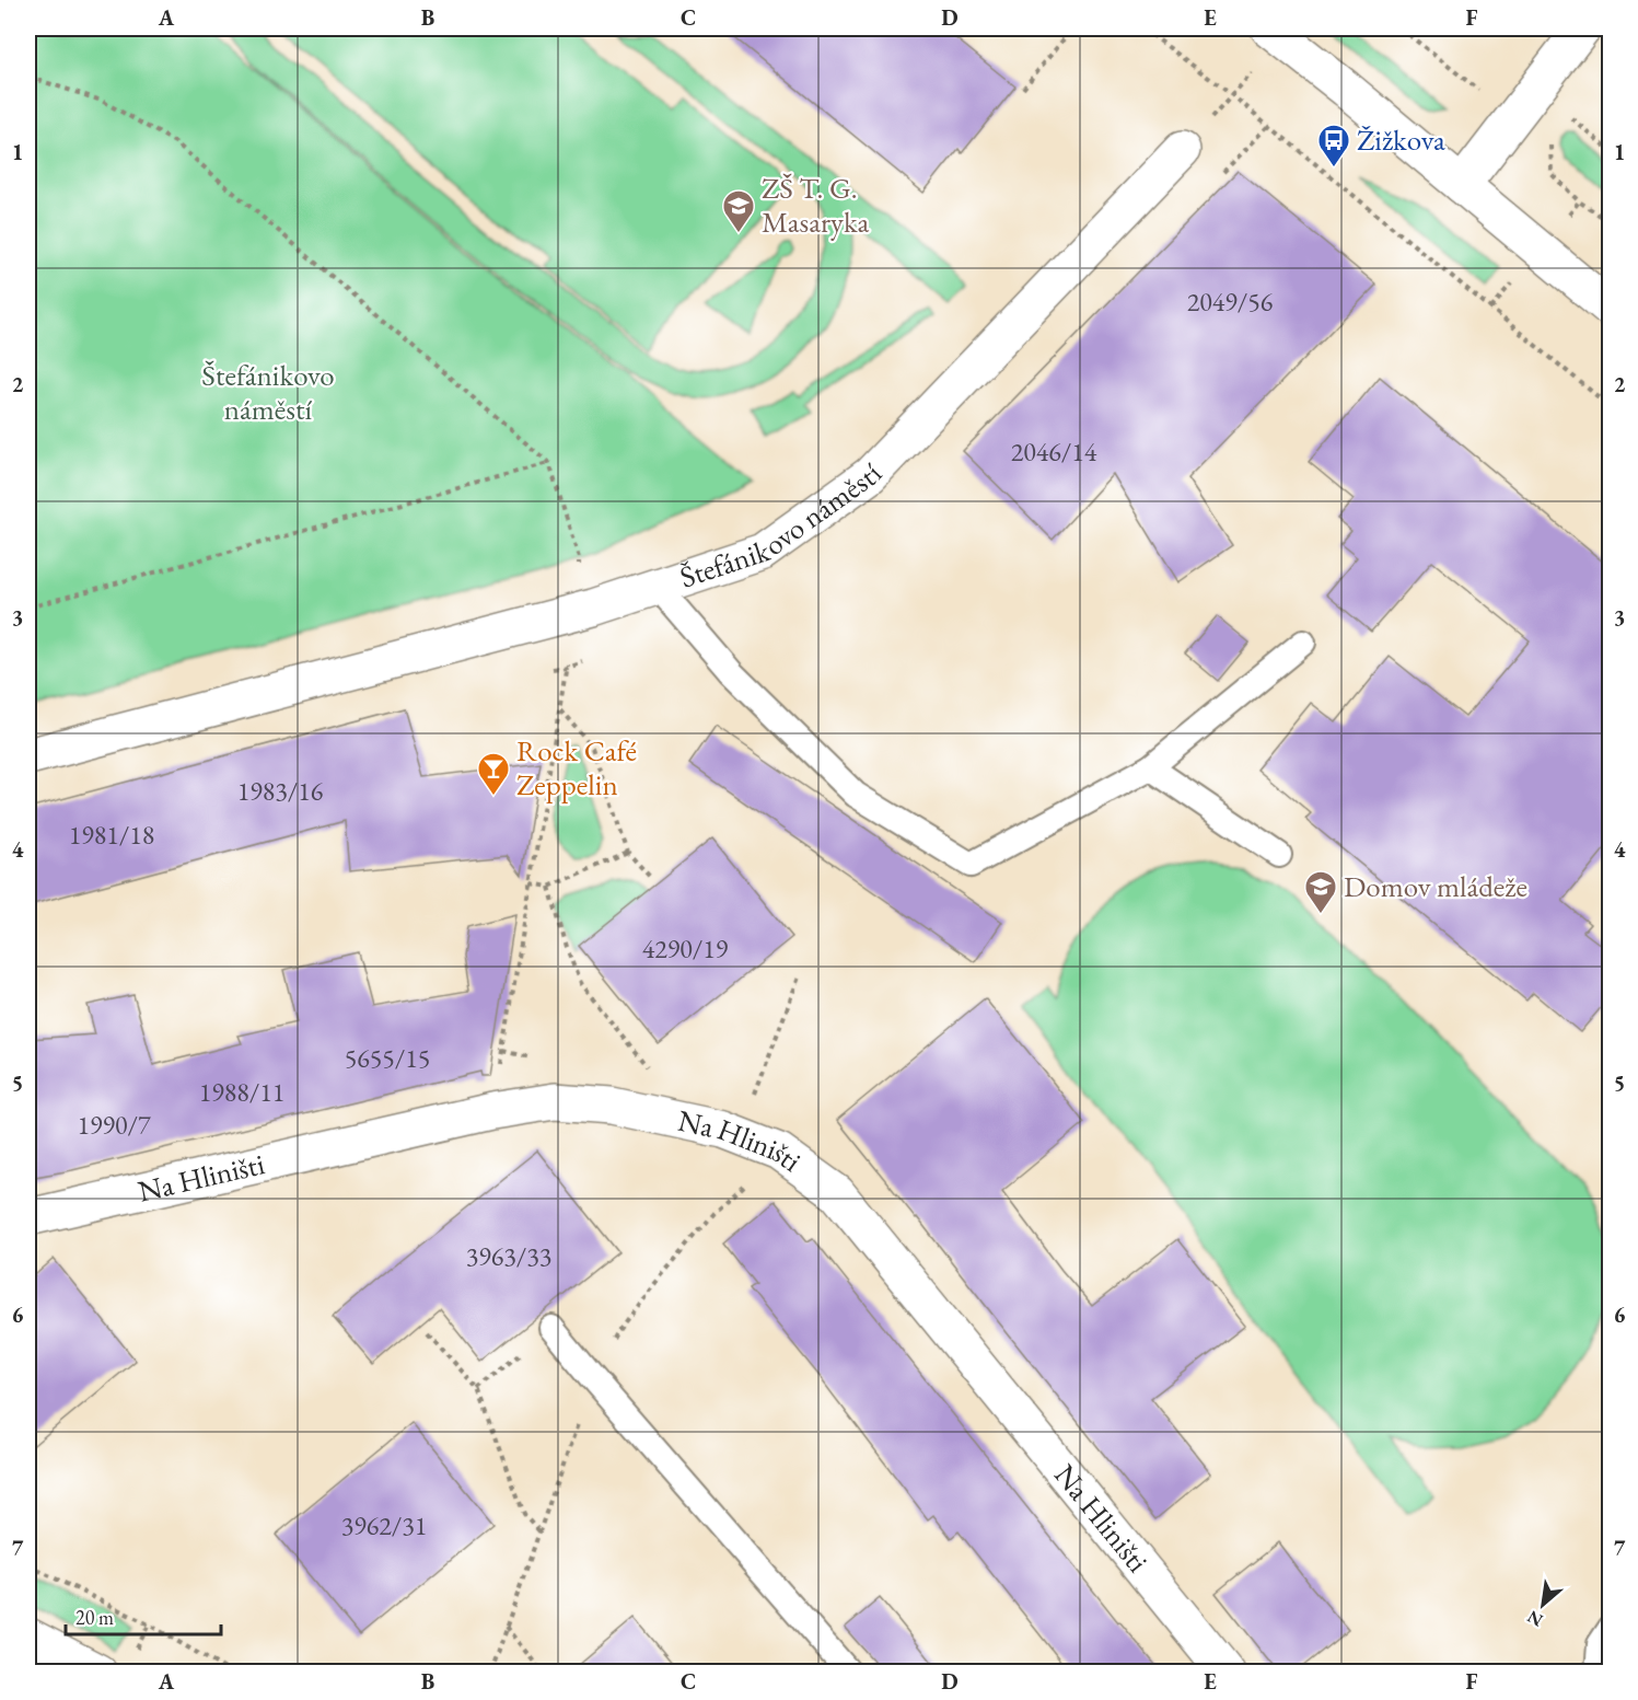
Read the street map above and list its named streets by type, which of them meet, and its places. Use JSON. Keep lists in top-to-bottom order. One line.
{"streets":{"street":["Štefánikovo náměstí","Na Hliništi"]},"parks":["Štefánikovo náměstí"],"places":{"bus stop":["Žižkova"],"school or university":["ZŠ T. G. Masaryka","Domov mládeže"],"bar":["Rock Café Zeppelin"]},"house_numbers":["2049/56","2046/14","1983/16","1981/18","4290/19","5655/15","1988/11","1990/7","3963/33","3962/31"],"scale_bar":"20 m","north":"bottom left","grid":{"columns":["A","B","C","D","E","F"],"rows":["1","2","3","4","5","6","7"]}}
